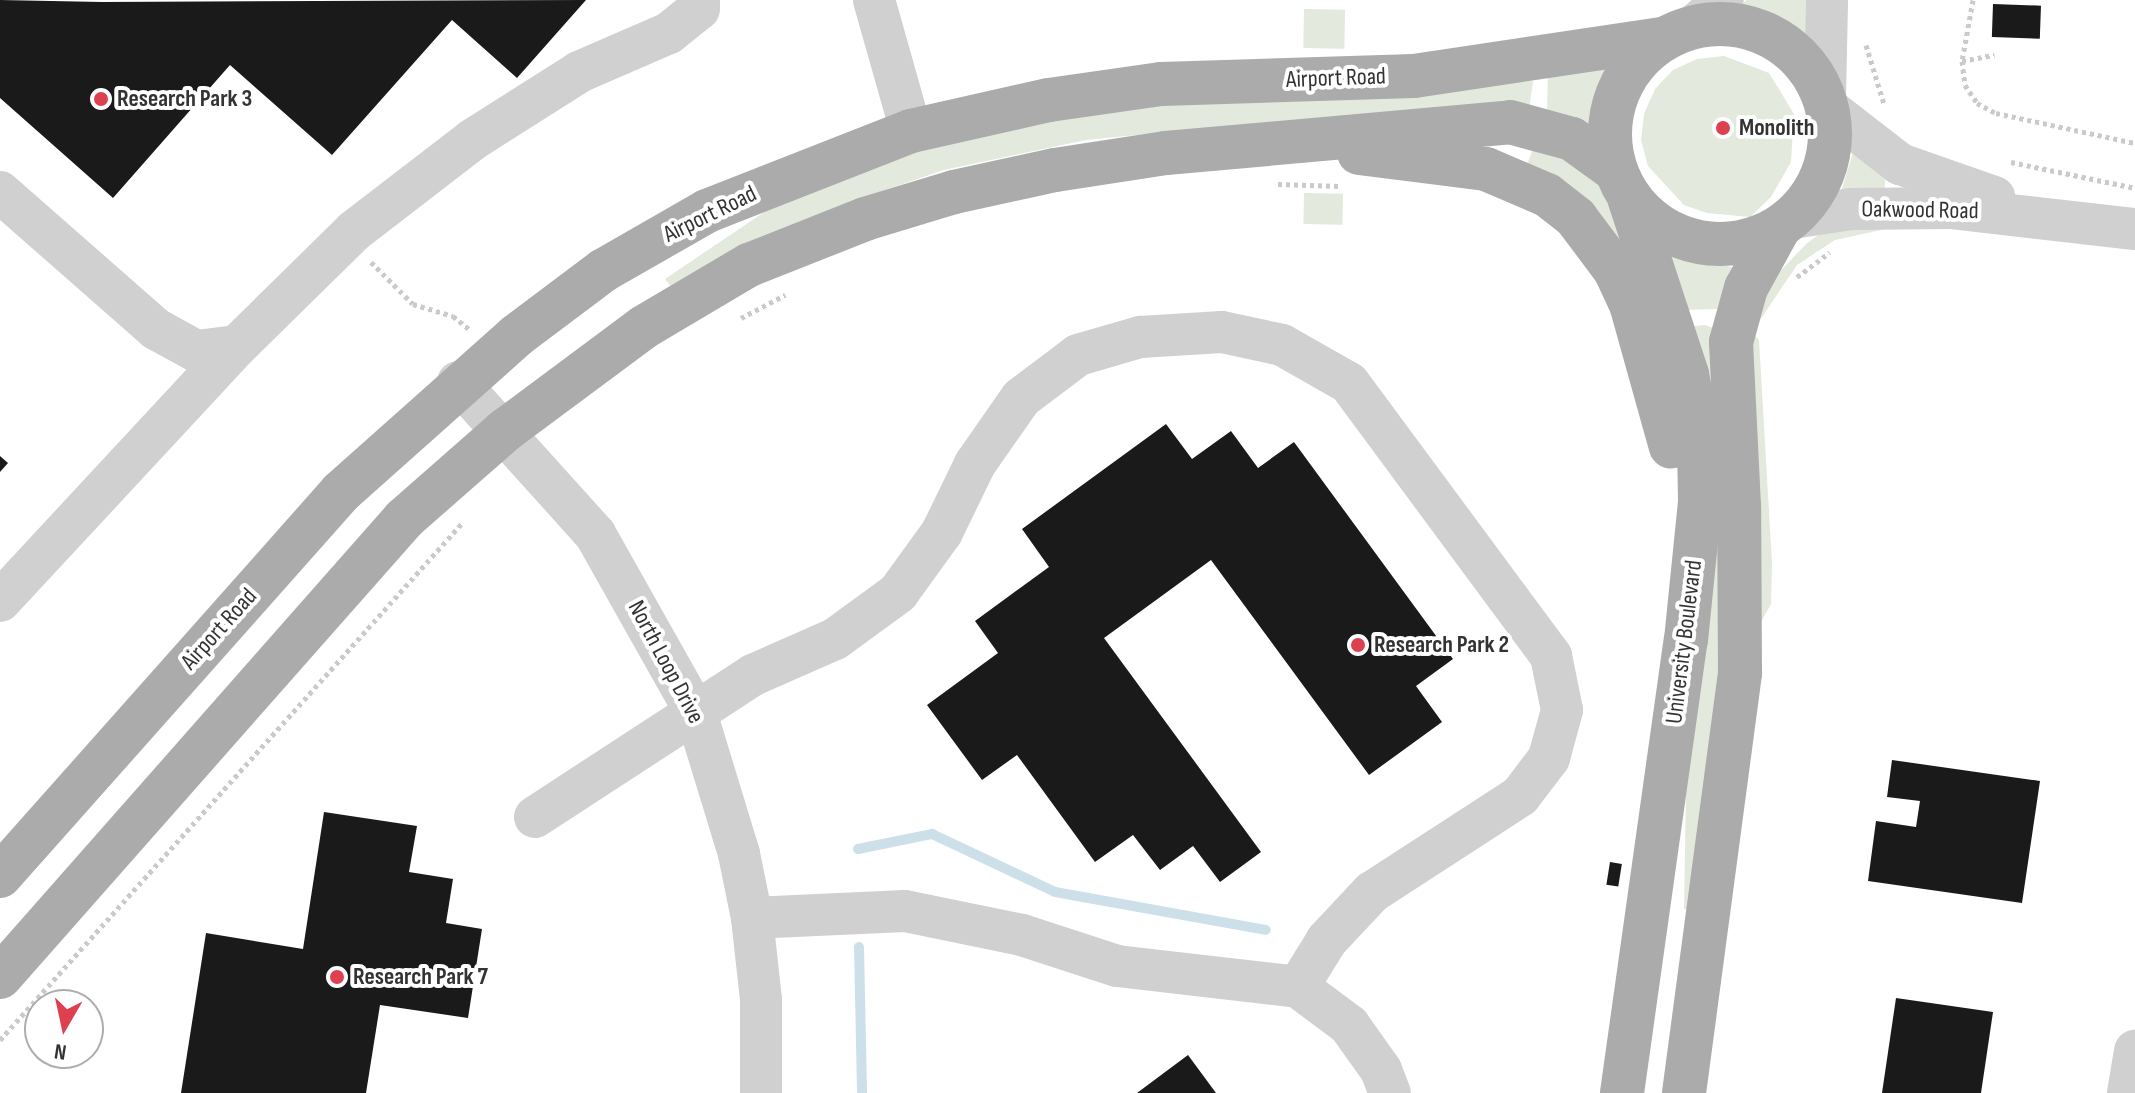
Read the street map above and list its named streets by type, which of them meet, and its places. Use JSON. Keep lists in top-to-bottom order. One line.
{"streets":{"main road":["Airport Road","University Boulevard"],"street":["Oakwood Road","North Loop Drive"]},"crossings":[["Airport Road","Oakwood Road"],["Airport Road","University Boulevard"],["Airport Road","North Loop Drive"],["Oakwood Road","University Boulevard"]],"places":["Research Park 3","Monolith","Research Park 2","Research Park 7"],"north":"bottom"}
